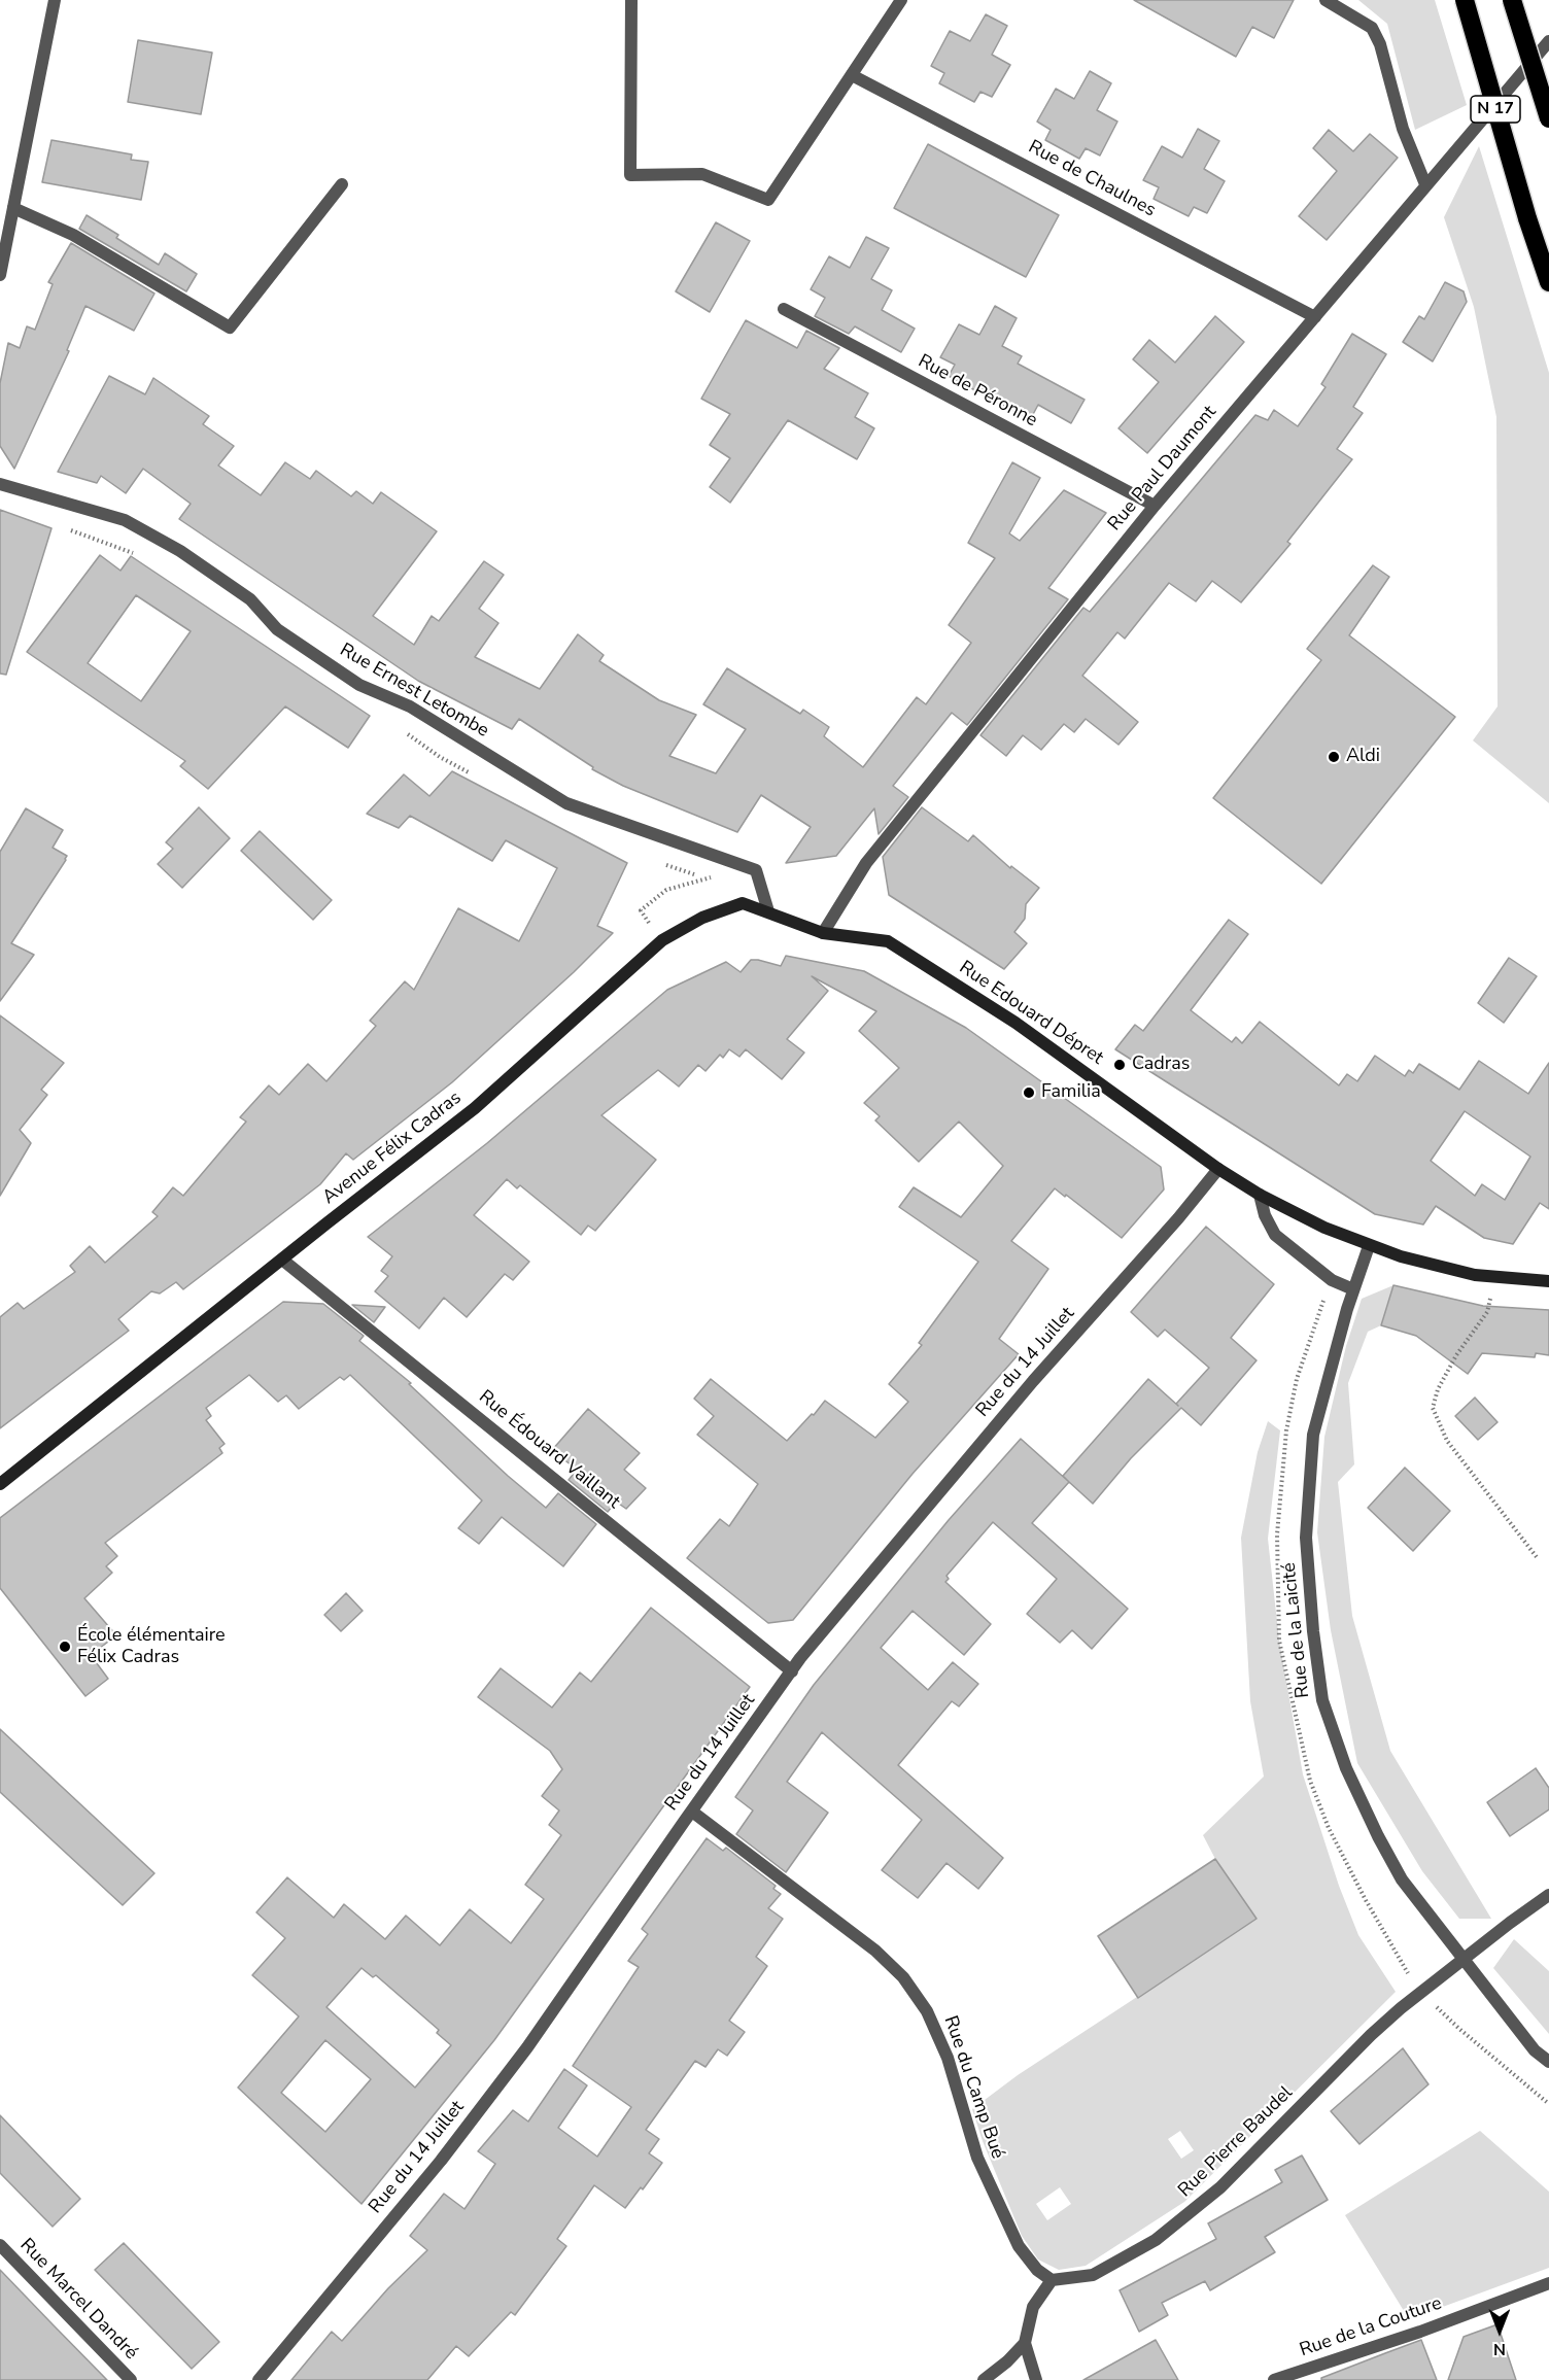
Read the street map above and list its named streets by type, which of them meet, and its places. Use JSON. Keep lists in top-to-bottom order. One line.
{"streets":{"highway":["N 17"],"street":["Rue de Chaulnes","Rue de Péronne","Rue Paul Daumont","Rue Ernest Letombe","Rue Edouard Dépret","Avenue Félix Cadras","Rue du 14 Juillet","Rue Édouard Vaillant","Rue de la Laicité","Rue du Camp Bué","Rue Pierre Baudel","Rue Marcel Dandré","Rue de la Couture"]},"crossings":[["Rue de Chaulnes","Rue Paul Daumont"],["Rue de Péronne","Rue Paul Daumont"],["Rue Paul Daumont","Rue Edouard Dépret"],["Rue Paul Daumont","Avenue Félix Cadras"],["Rue Ernest Letombe","Avenue Félix Cadras"],["Rue Edouard Dépret","Avenue Félix Cadras"],["Rue Edouard Dépret","Rue du 14 Juillet"],["Rue Edouard Dépret","Rue de la Laicité"],["Avenue Félix Cadras","Rue Édouard Vaillant"],["Rue du 14 Juillet","Rue Édouard Vaillant"],["Rue du 14 Juillet","Rue du Camp Bué"],["Rue de la Laicité","Rue Pierre Baudel"],["Rue du Camp Bué","Rue Pierre Baudel"]],"places":["Aldi","Cadras","Familia","École élémentaire Félix Cadras"],"north":"bottom"}
